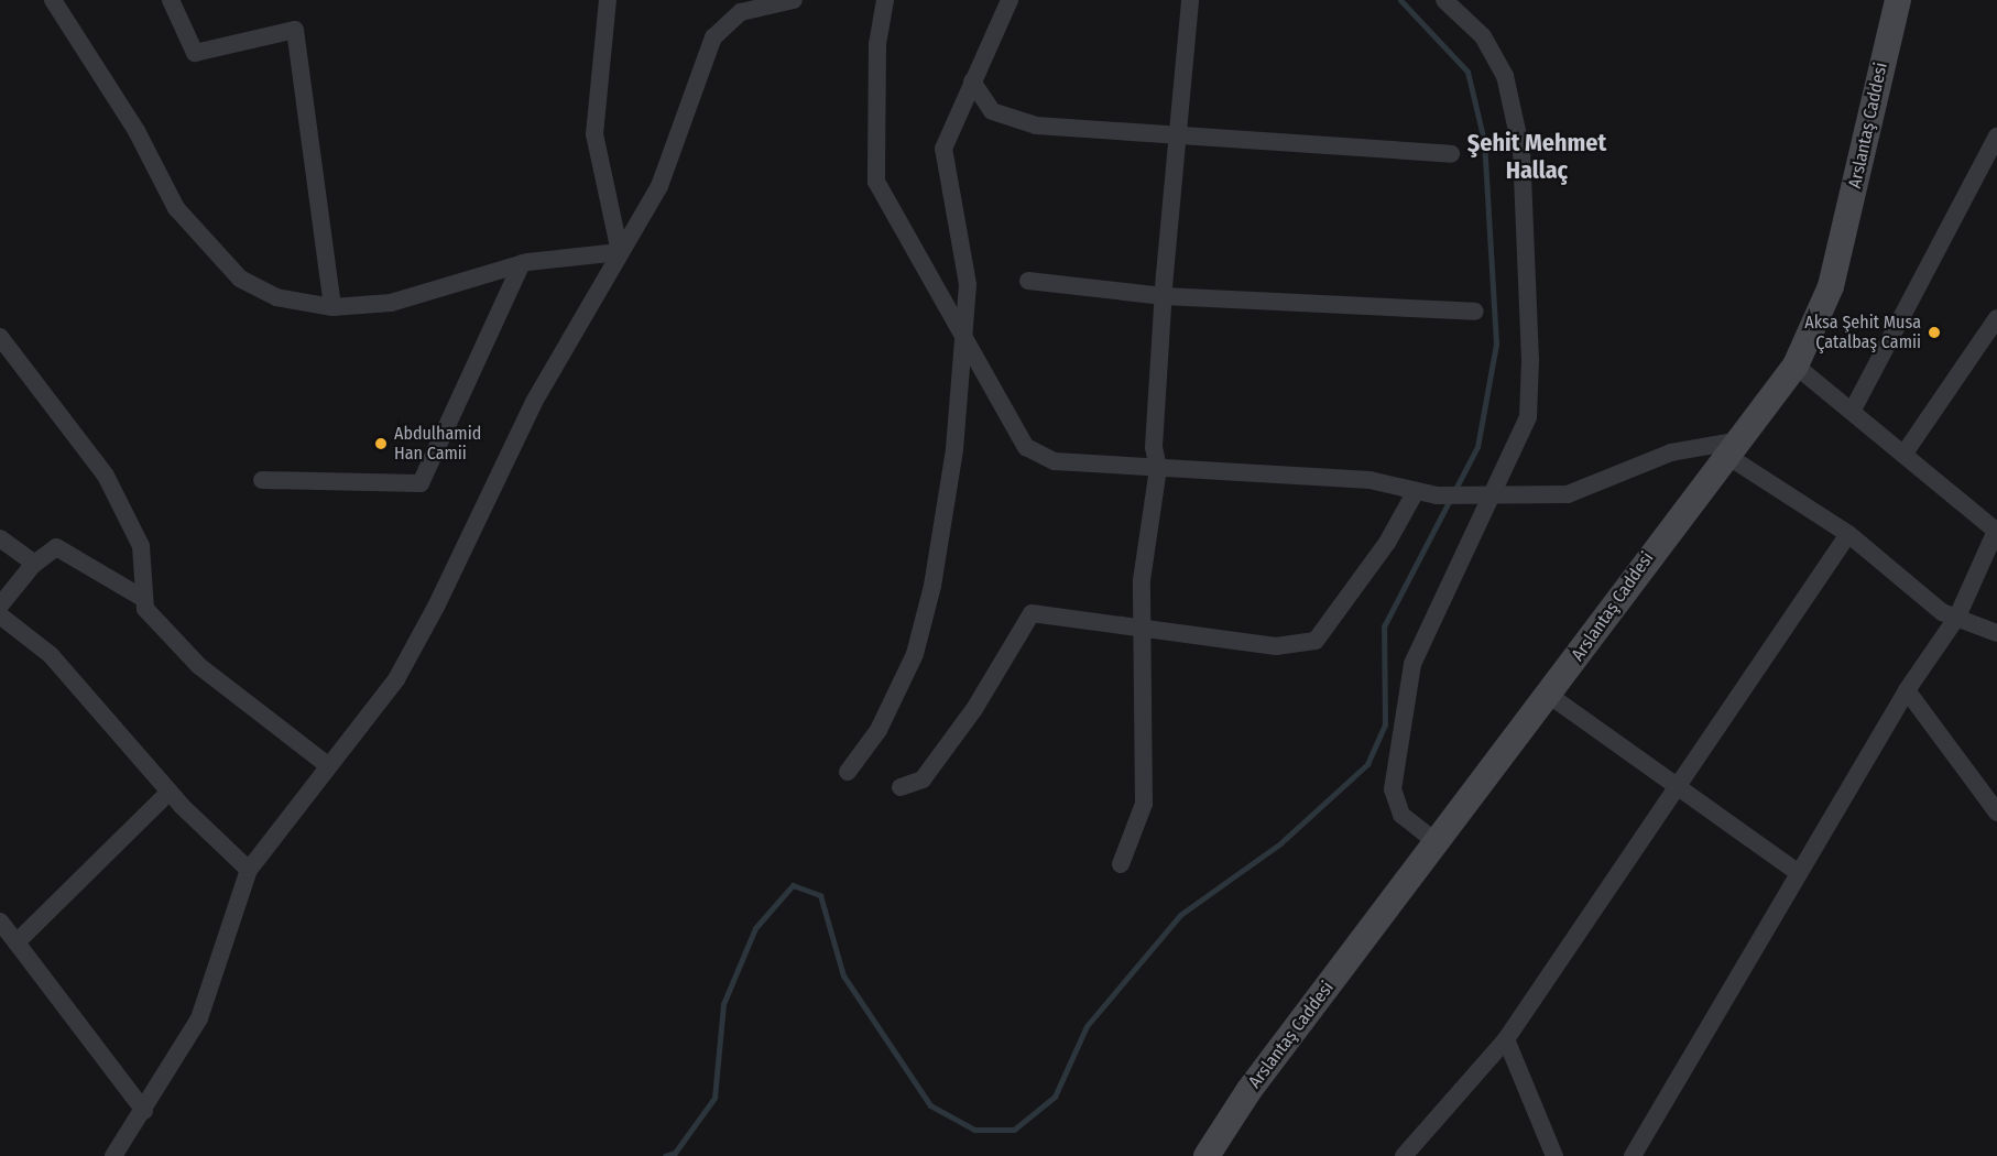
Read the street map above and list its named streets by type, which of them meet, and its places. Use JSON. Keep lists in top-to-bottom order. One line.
{"streets":{"main road":["Arslantaş Caddesi"]},"districts":["Şehit Mehmet Hallaç"],"places":["Aksa Şehit Musa Çatalbaş Camii","Abdulhamid Han Camii"]}
